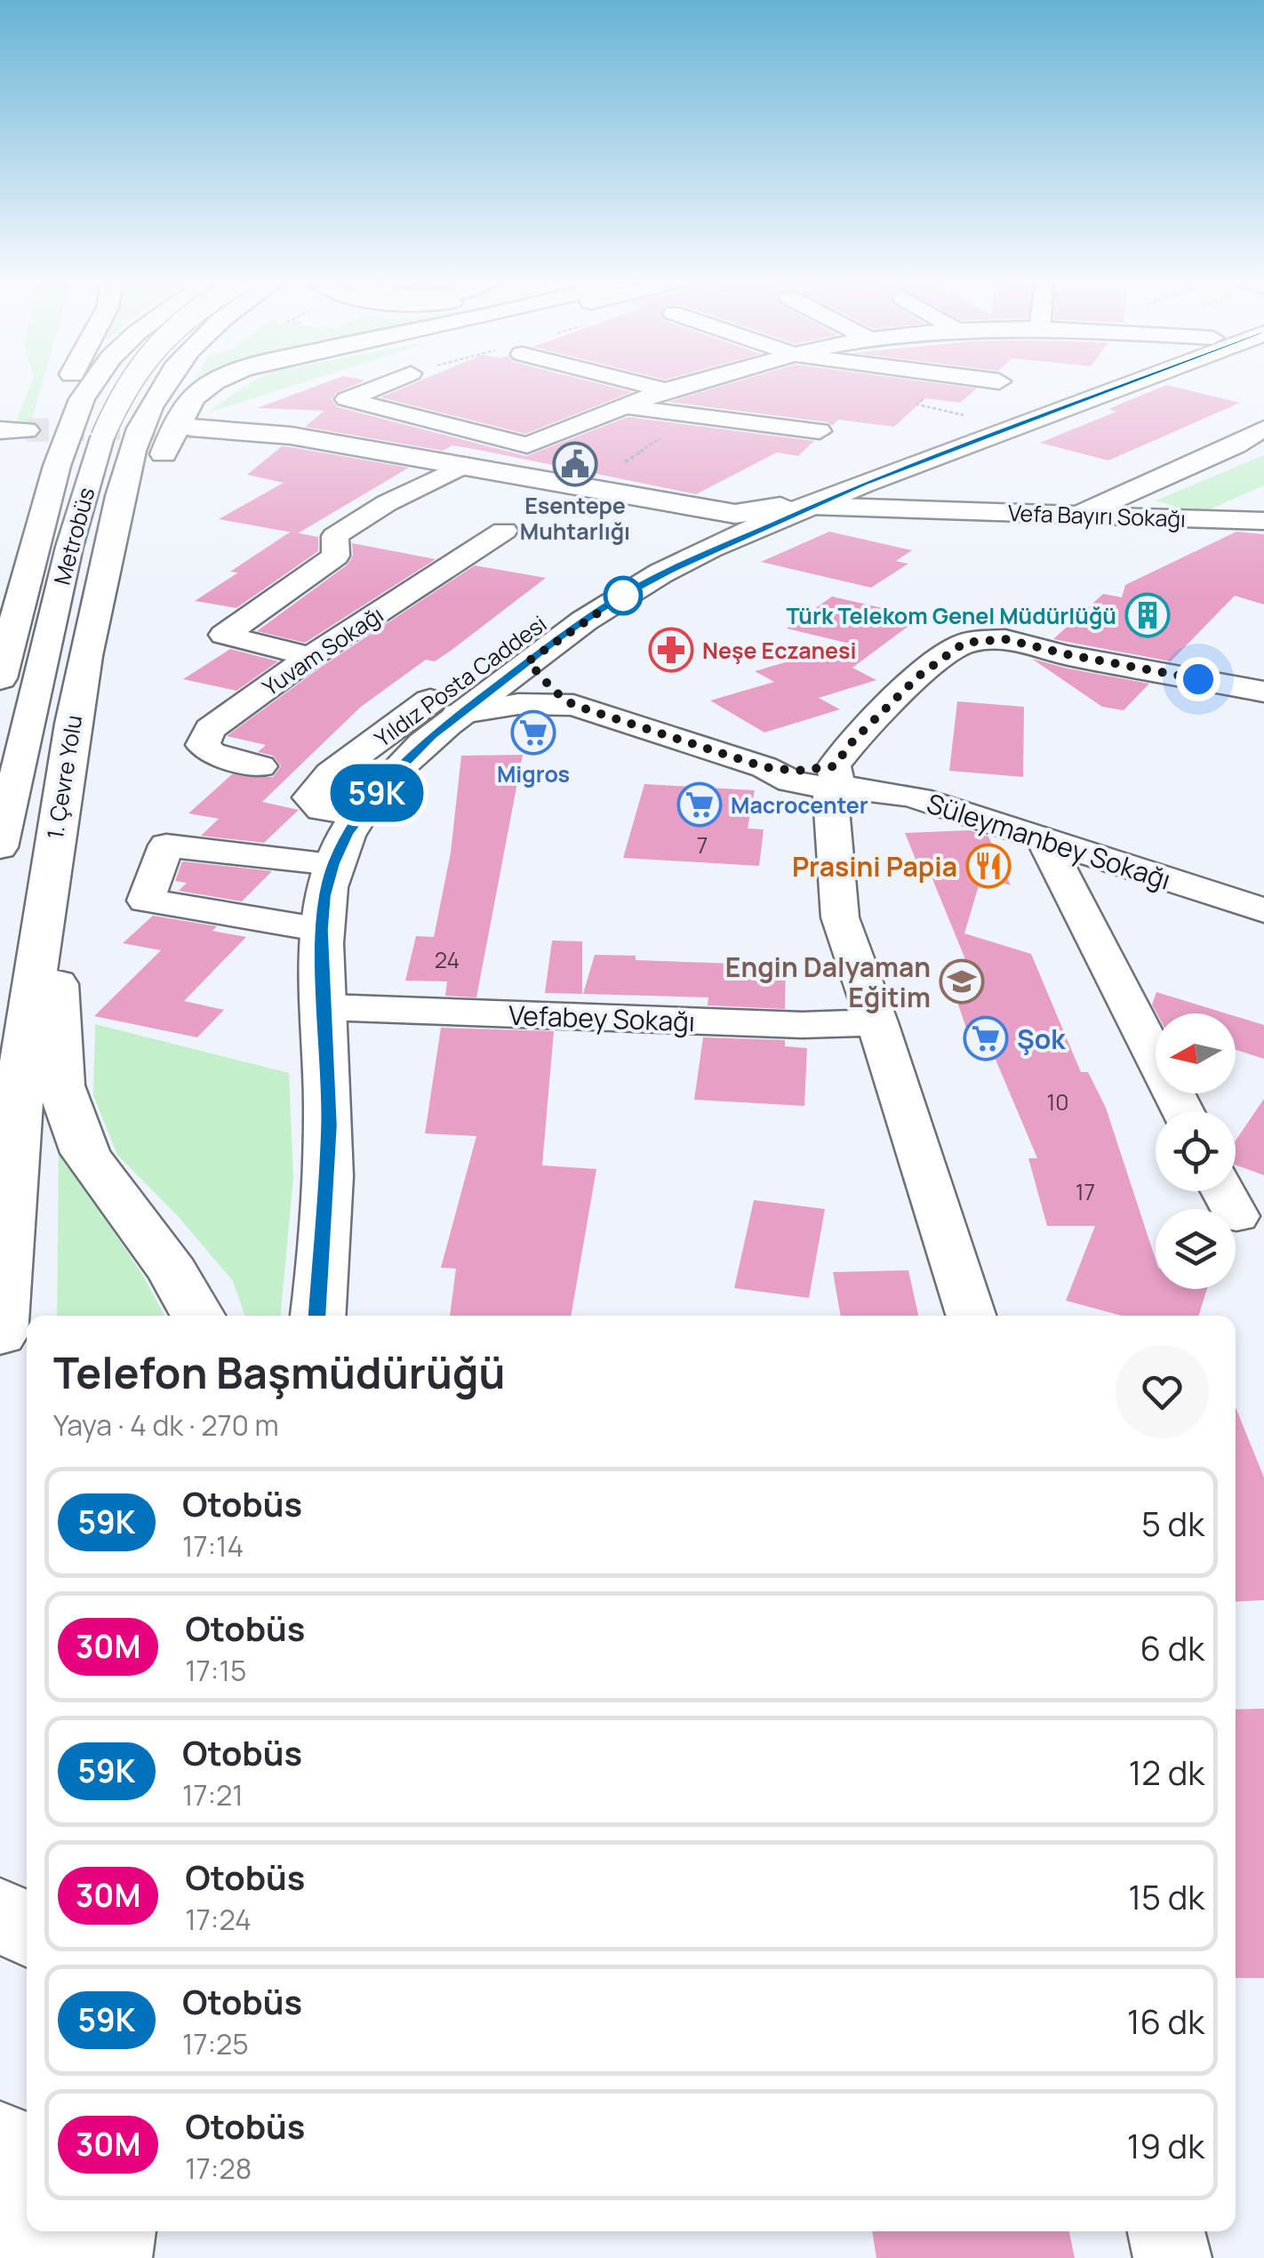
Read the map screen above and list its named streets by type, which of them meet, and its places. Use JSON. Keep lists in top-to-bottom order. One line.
{"streets":{"main road":["Yıldız Posta Caddesi","1. Çevre Yolu"],"street":["Vefa Bayırı Sokağı","Metrobüs","Yuvam Sokağı","Süleymanbey Sokağı","Vefabey Sokağı"]},"crossings":[["Yıldız Posta Caddesi","Süleymanbey Sokağı"],["Yıldız Posta Caddesi","Vefabey Sokağı"]],"places":{"public building":["Esentepe Muhtarlığı"],"building":["Türk Telekom Genel Müdürlüğü"],"pharmacy":["Neşe Eczanesi"],"supermarket":["Migros","Macrocenter","Şok"],"restaurant":["Prasini Papia"],"school or university":["Engin Dalyaman Eğitim"]},"lines":["bus line 59K"],"house_numbers":["7","24","10","17"],"north":"left","page":{"on_map":"59K","heading":["Telefon Başmüdürüğü","Yaya · 4 dk · 270 m"],"list":[{"mark":"59K","name":"Otobüs","note":"17:14","value":"5 dk"},{"mark":"30M","name":"Otobüs","note":"17:15","value":"6 dk"},{"mark":"59K","name":"Otobüs","note":"17:21","value":"12 dk"},{"mark":"30M","name":"Otobüs","note":"17:24","value":"15 dk"},{"mark":"59K","name":"Otobüs","note":"17:25","value":"16 dk"},{"mark":"30M","name":"Otobüs","note":"17:28","value":"19 dk"}]}}
